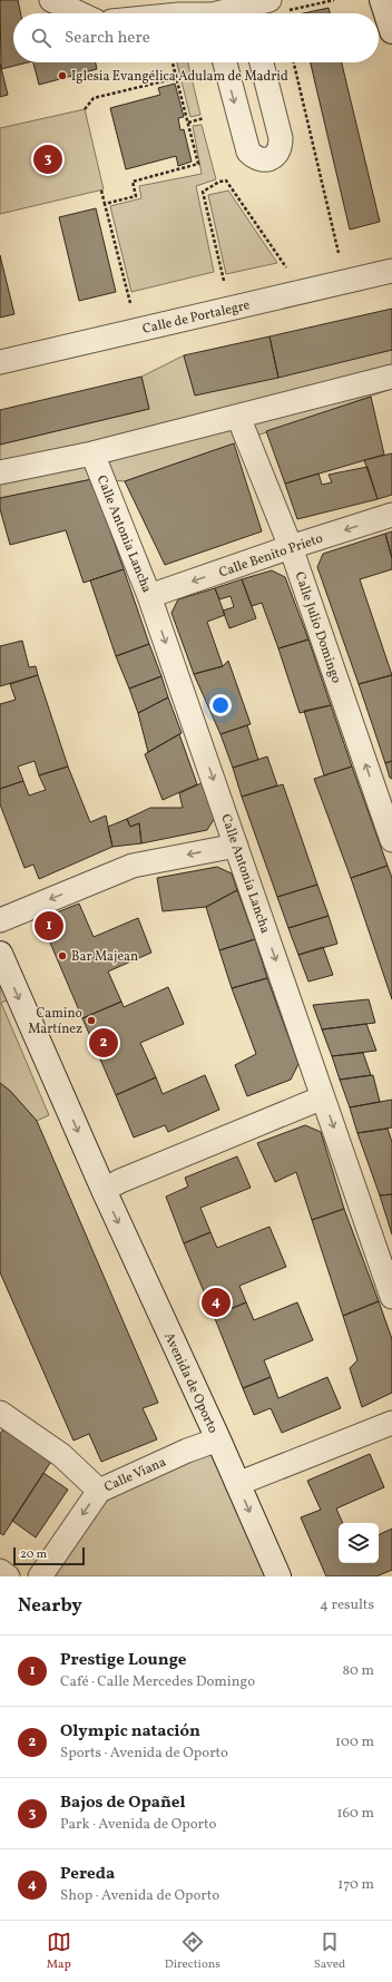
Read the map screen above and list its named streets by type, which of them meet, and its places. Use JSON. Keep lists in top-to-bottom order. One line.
{"streets":{"main road":["Avenida de Oporto"],"street":["Calle de Portalegre","Calle Antonia Lancha","Calle Benito Prieto","Calle Julio Domingo","Calle Viana"]},"crossings":[["Calle Antonia Lancha","Calle Benito Prieto"],["Calle Benito Prieto","Calle Julio Domingo"],["Avenida de Oporto","Calle Viana"]],"one_way":["Calle Antonia Lancha","Calle Julio Domingo","Avenida de Oporto","Calle Viana"],"places":["Iglesia Evangélica Adulam de Madrid","Bar Majean","Camino Martínez"],"scale_bar":"20 m","page":{"search":"Search here","pins":["3","1","2","4"],"scale":"20 m","heading":["Nearby","4 results"],"list":[{"mark":"1","name":"Prestige Lounge","note":"Café · Calle Mercedes Domingo","value":"80 m"},{"mark":"2","name":"Olympic natación","note":"Sports · Avenida de Oporto","value":"100 m"},{"mark":"3","name":"Bajos de Opañel","note":"Park · Avenida de Oporto","value":"160 m"},{"mark":"4","name":"Pereda","note":"Shop · Avenida de Oporto","value":"170 m"}],"nav":["Map","Directions","Saved"]}}
